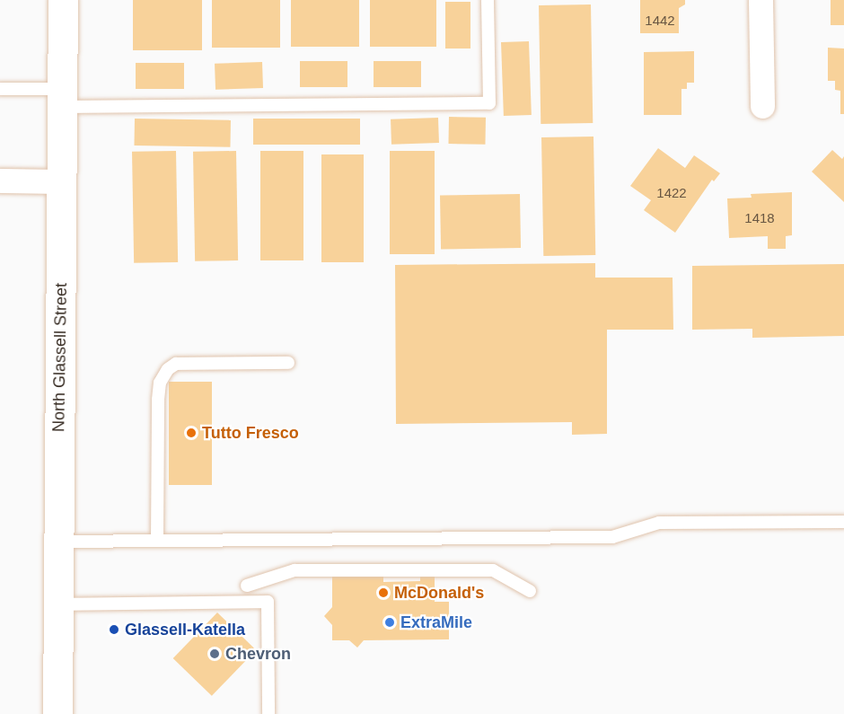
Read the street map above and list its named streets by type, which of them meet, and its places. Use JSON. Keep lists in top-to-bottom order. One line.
{"streets":{"main road":["North Glassell Street"]},"places":["Tutto Fresco","McDonald's","ExtraMile","Glassell-Katella","Chevron"],"house_numbers":["1442","1422","1418"]}
